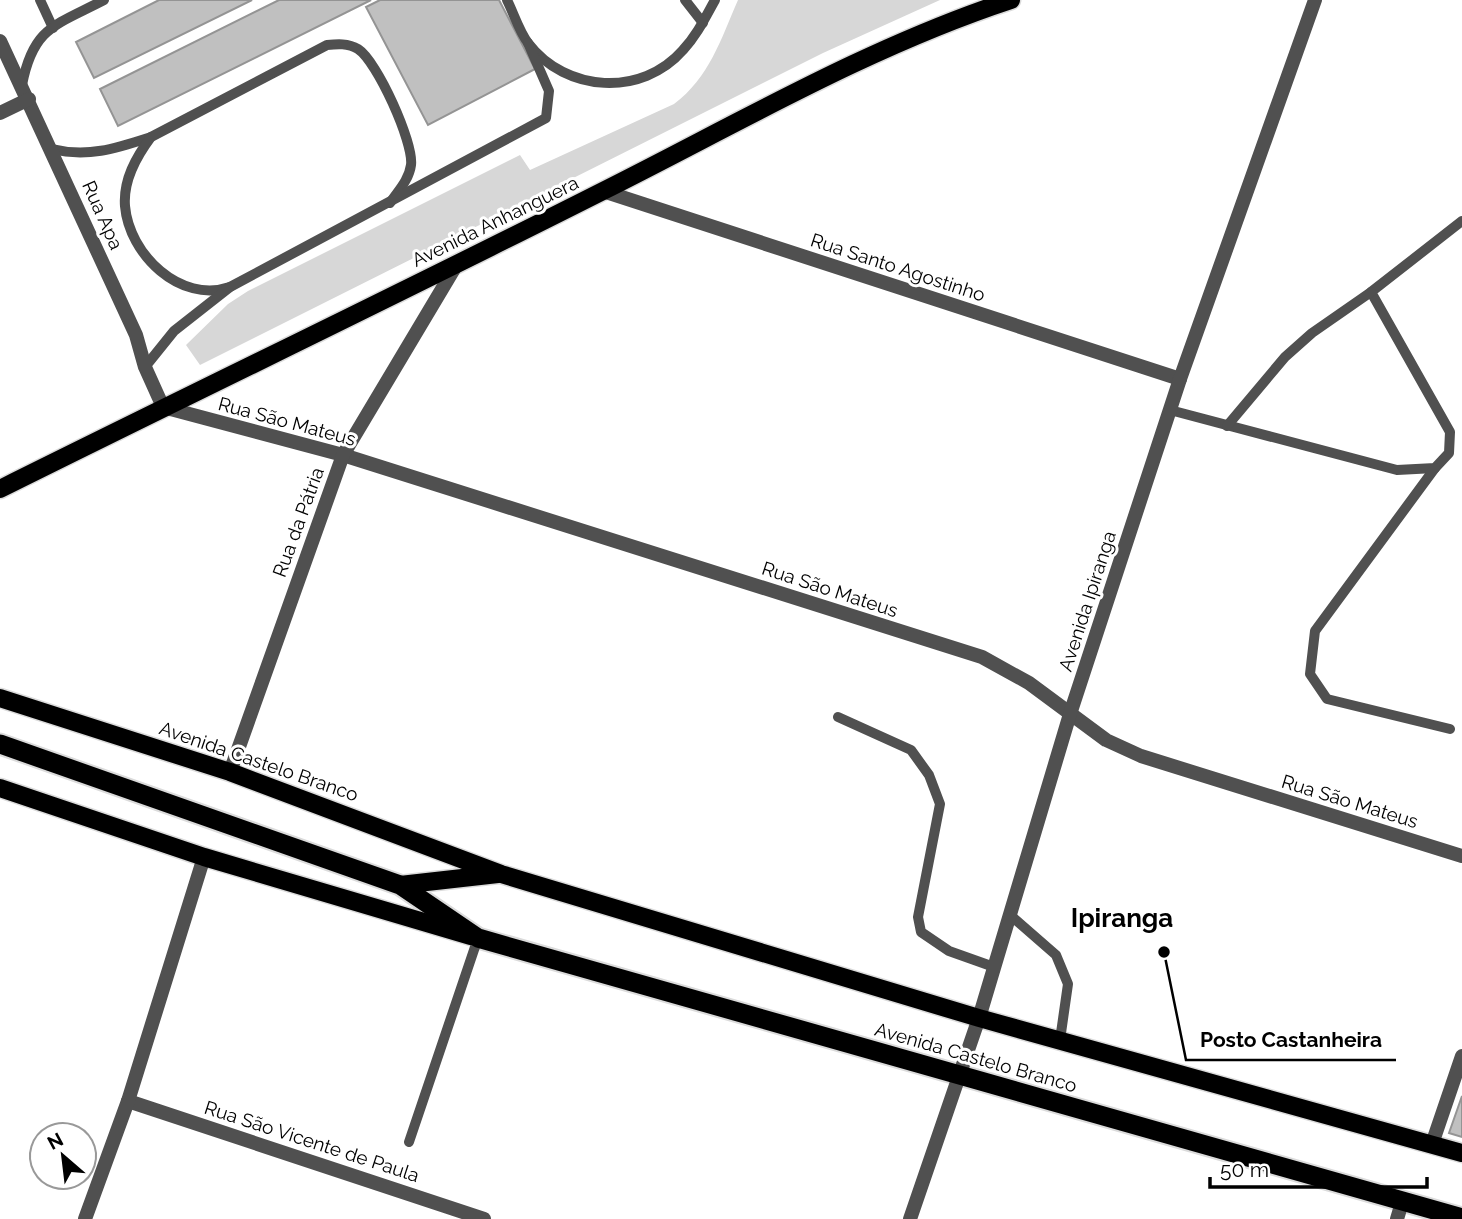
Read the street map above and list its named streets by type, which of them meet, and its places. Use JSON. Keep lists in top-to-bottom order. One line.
{"streets":{"highway":["Avenida Castelo Branco"],"main road":["Avenida Anhanguera"],"street":["Rua Apa","Rua Santo Agostinho","Rua São Mateus","Rua da Pátria","Avenida Ipiranga","Rua São Vicente de Paula"]},"crossings":[["Rua Apa","Avenida Anhanguera"],["Rua Apa","Rua São Mateus"],["Avenida Anhanguera","Rua Santo Agostinho"],["Avenida Anhanguera","Rua São Mateus"],["Avenida Anhanguera","Rua da Pátria"],["Rua Santo Agostinho","Avenida Ipiranga"],["Rua São Mateus","Rua da Pátria"],["Rua São Mateus","Avenida Ipiranga"],["Rua da Pátria","Avenida Castelo Branco"],["Avenida Ipiranga","Avenida Castelo Branco"]],"districts":["Ipiranga"],"places":["Posto Castanheira"],"scale_bar":"50 m","north":"top left"}
